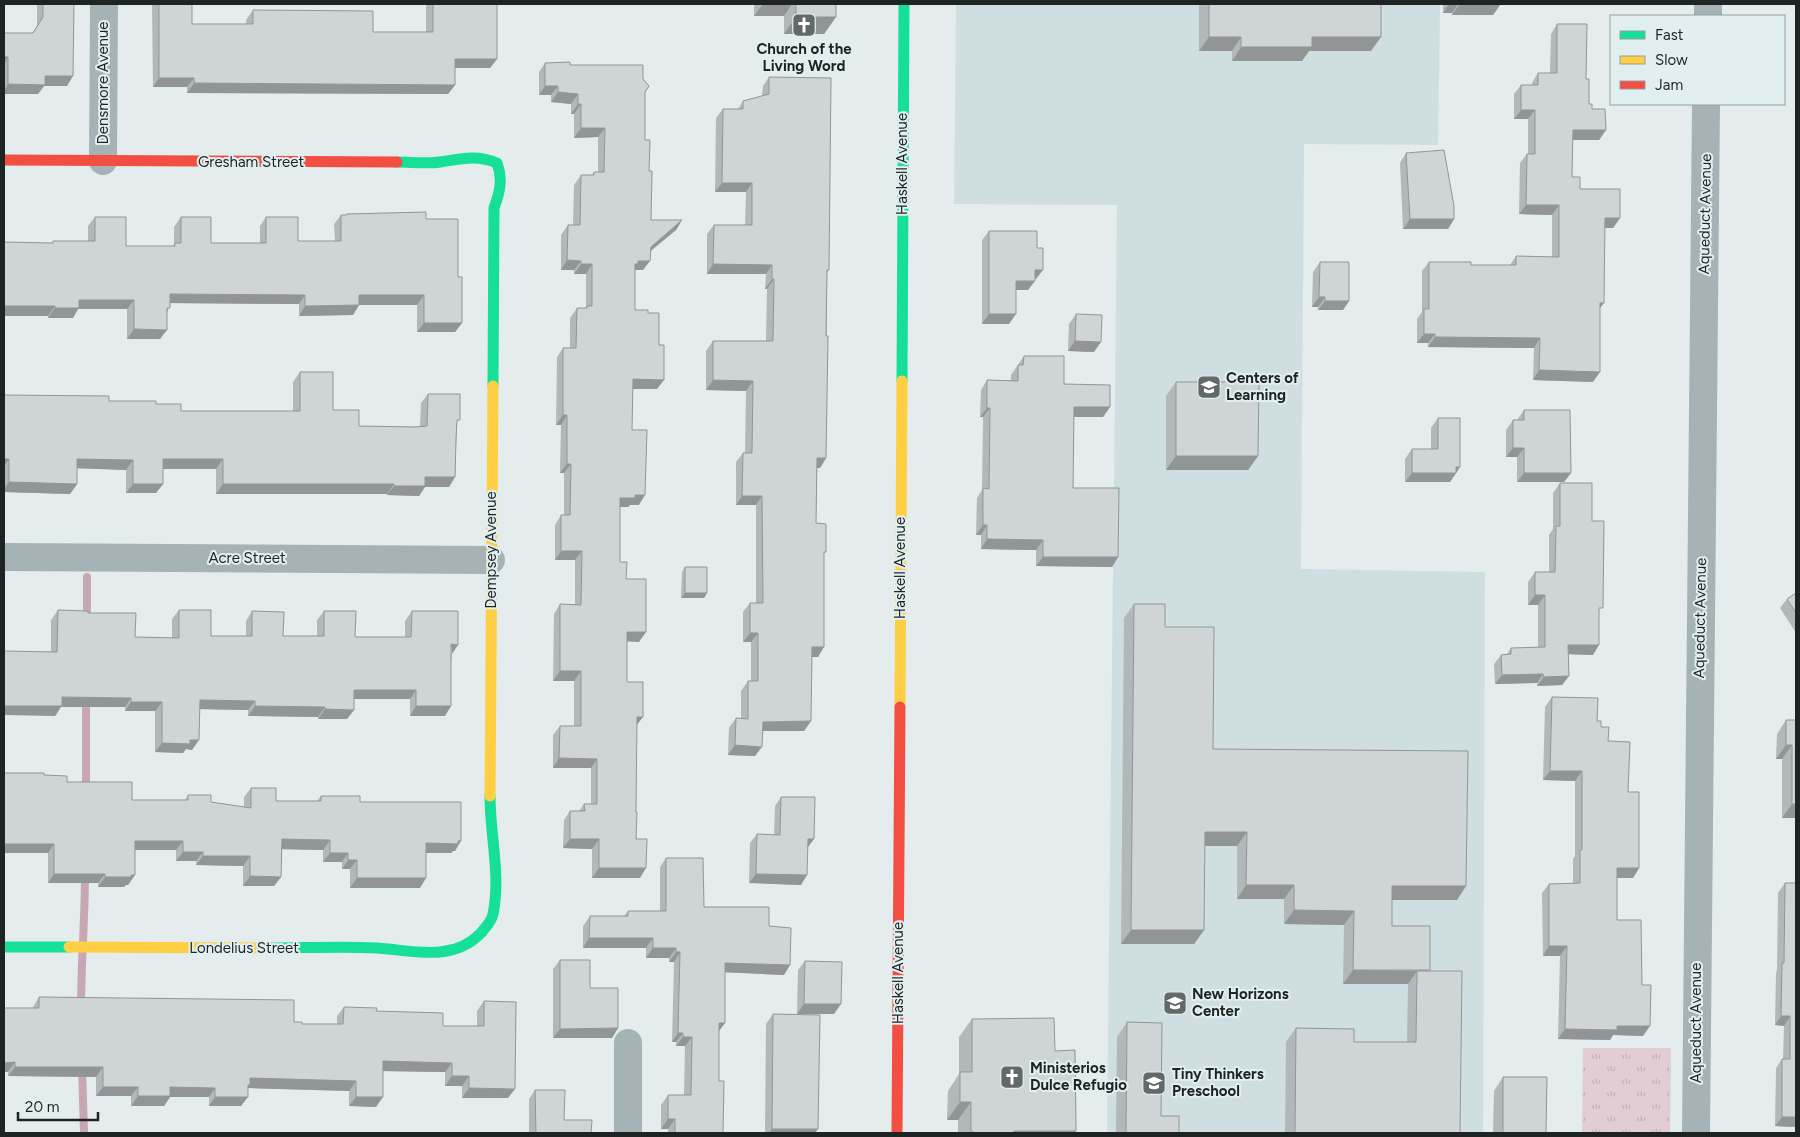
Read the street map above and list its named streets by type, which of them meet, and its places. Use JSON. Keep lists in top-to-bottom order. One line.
{"streets":{"street":["Densmore Avenue","Gresham Street","Haskell Avenue","Aqueduct Avenue","Dempsey Avenue","Acre Street","Londelius Street"]},"crossings":[["Densmore Avenue","Gresham Street"],["Gresham Street","Dempsey Avenue"],["Dempsey Avenue","Acre Street"],["Dempsey Avenue","Londelius Street"]],"places":{"church":["Church of the Living Word","Ministerios Dulce Refugio"],"school or university":["Centers of Learning","New Horizons Center","Tiny Thinkers Preschool"]},"legend":["Fast","Slow","Jam"],"scale_bar":"20 m"}
